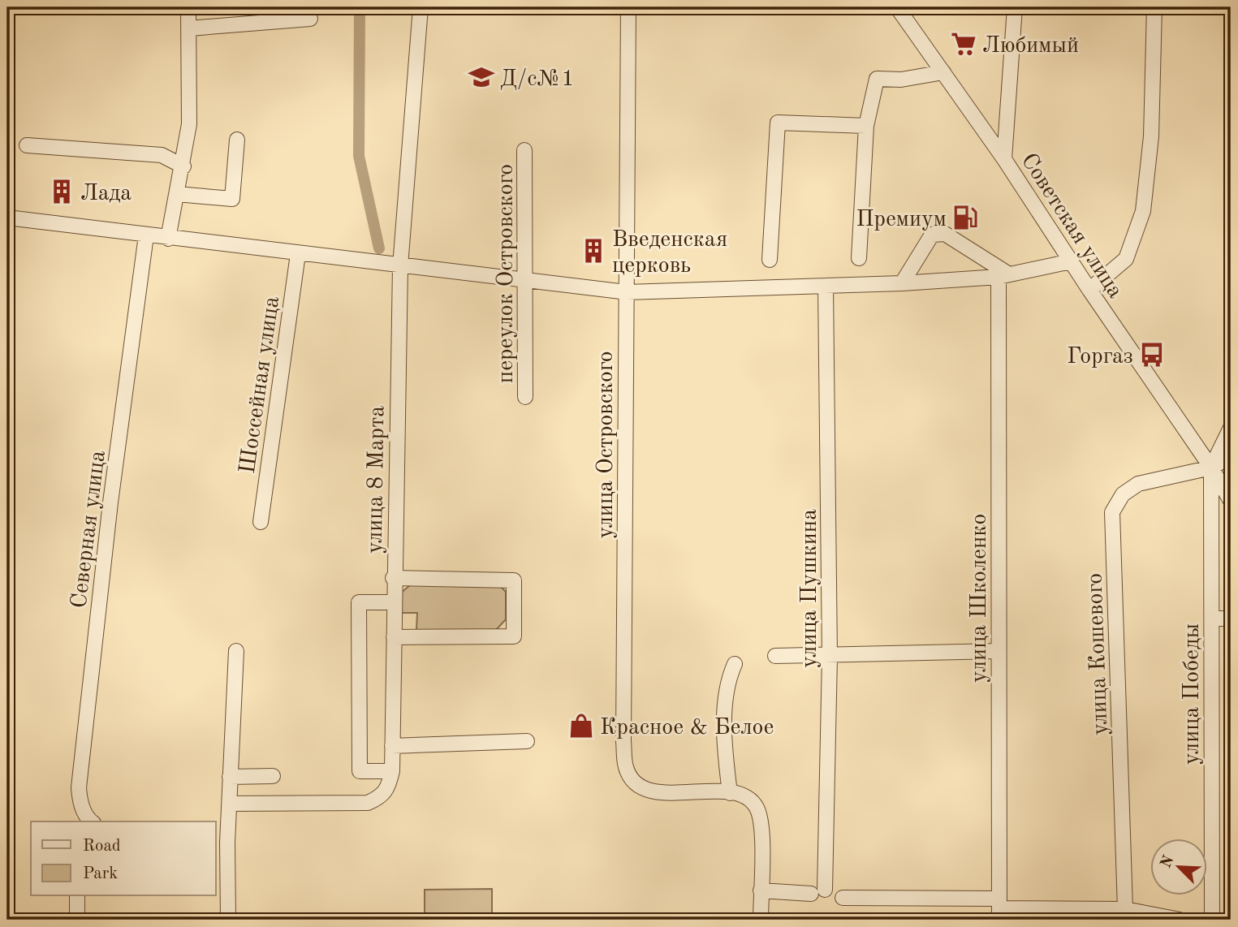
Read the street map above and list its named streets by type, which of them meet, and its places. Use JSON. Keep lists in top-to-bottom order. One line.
{"streets":{"street":["Советская улица","переулок Островского","Шоссейная улица","улица Островского","улица 8 Марта","Северная улица","улица Пушкина","улица Школенко","улица Кошевого","улица Победы"]},"crossings":[["Советская улица","улица Кошевого"],["Советская улица","улица Победы"],["улица Кошевого","улица Победы"]],"places":{"supermarket":["Любимый"],"school or university":["Д/с№1"],"building":["Лада","Введенская церковь"],"fuel station":["Премиум"],"bus stop":["Горгаз"],"shop":["Красное & Белое"]},"legend":["Road","Park"],"north":"top left"}
